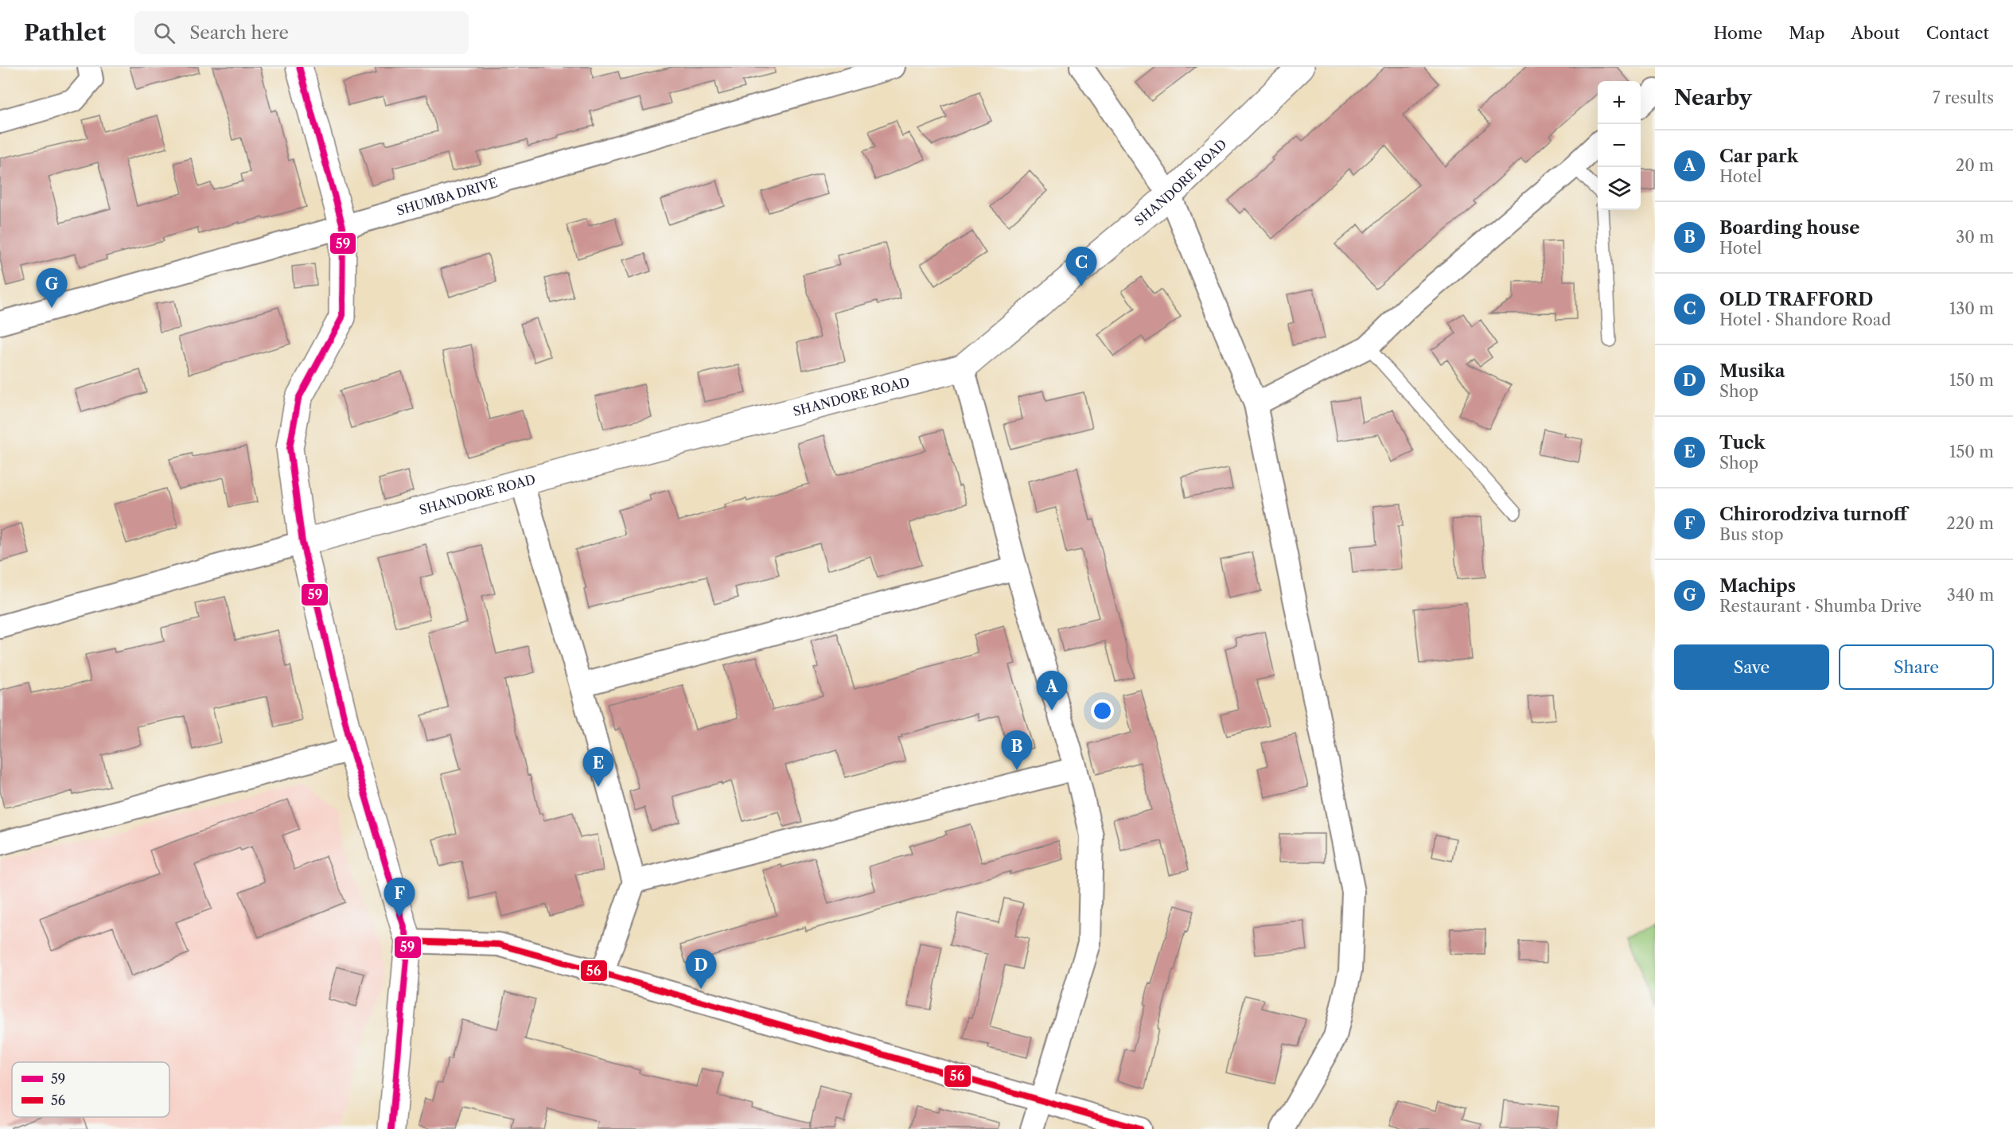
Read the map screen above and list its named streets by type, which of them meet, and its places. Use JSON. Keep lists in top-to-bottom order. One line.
{"streets":{"street":["SHANDORE ROAD","SHUMBA DRIVE"]},"lines":["transit line 59","transit line 56"],"legend":["59","56"],"page":{"header":"Pathlet","search":"Search here","nav":["Home","Map","About","Contact"],"heading":["Nearby","7 results"],"map_buttons":["+","−"],"list":[{"mark":"A","name":"Car park","note":"Hotel","value":"20 m"},{"mark":"B","name":"Boarding house","note":"Hotel","value":"30 m"},{"mark":"C","name":"OLD TRAFFORD","note":"Hotel · Shandore Road","value":"130 m"},{"mark":"D","name":"Musika","note":"Shop","value":"150 m"},{"mark":"E","name":"Tuck","note":"Shop","value":"150 m"},{"mark":"F","name":"Chirorodziva turnoff","note":"Bus stop","value":"220 m"},{"mark":"G","name":"Machips","note":"Restaurant · Shumba Drive","value":"340 m"}],"pins":["C","G","A","B","E","F","D"],"buttons":["Save","Share"]}}
